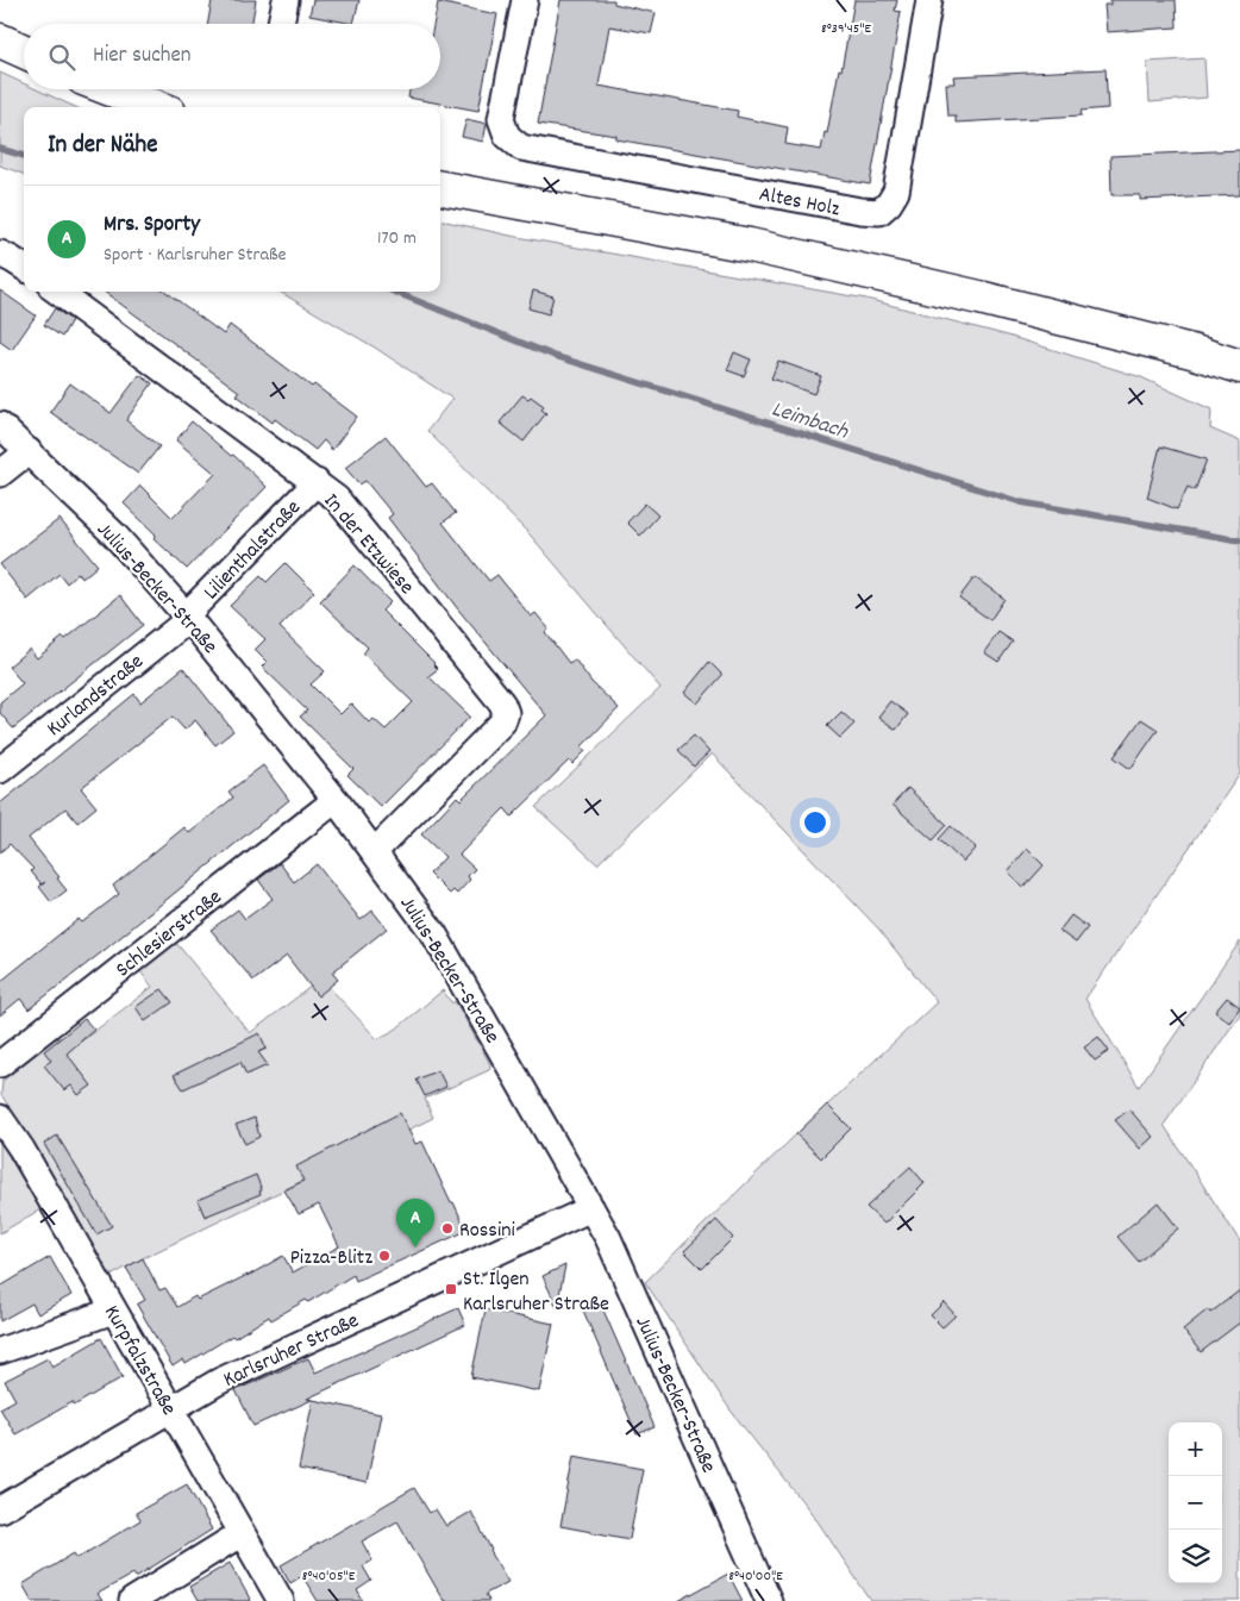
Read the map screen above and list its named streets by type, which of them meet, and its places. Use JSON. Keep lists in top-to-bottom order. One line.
{"streets":{"street":["Altes Holz","In der Etzwiese","Lilienthalstraße","Julius-Becker-Straße","Kurlandstraße","Schlesierstraße","Karlsruher Straße","Kurpfalzstraße"]},"crossings":[["In der Etzwiese","Lilienthalstraße"],["In der Etzwiese","Julius-Becker-Straße"],["Lilienthalstraße","Julius-Becker-Straße"],["Lilienthalstraße","Kurlandstraße"],["Julius-Becker-Straße","Kurlandstraße"],["Julius-Becker-Straße","Schlesierstraße"],["Julius-Becker-Straße","Karlsruher Straße"],["Karlsruher Straße","Kurpfalzstraße"]],"water":["Leimbach"],"places":{"other":["Rossini","Pizza-Blitz"],"transit":["St. Ilgen Karlsruher Straße"]},"page":{"search":"Hier suchen","heading":"In der Nähe","list":[{"mark":"A","name":"Mrs. Sporty","note":"Sport · Karlsruher Straße","value":"170 m"}],"pins":"A","map_buttons":["+","−"]},"coordinates":["8°39'45\"E","8°40'05\"E","8°40'00\"E"]}
